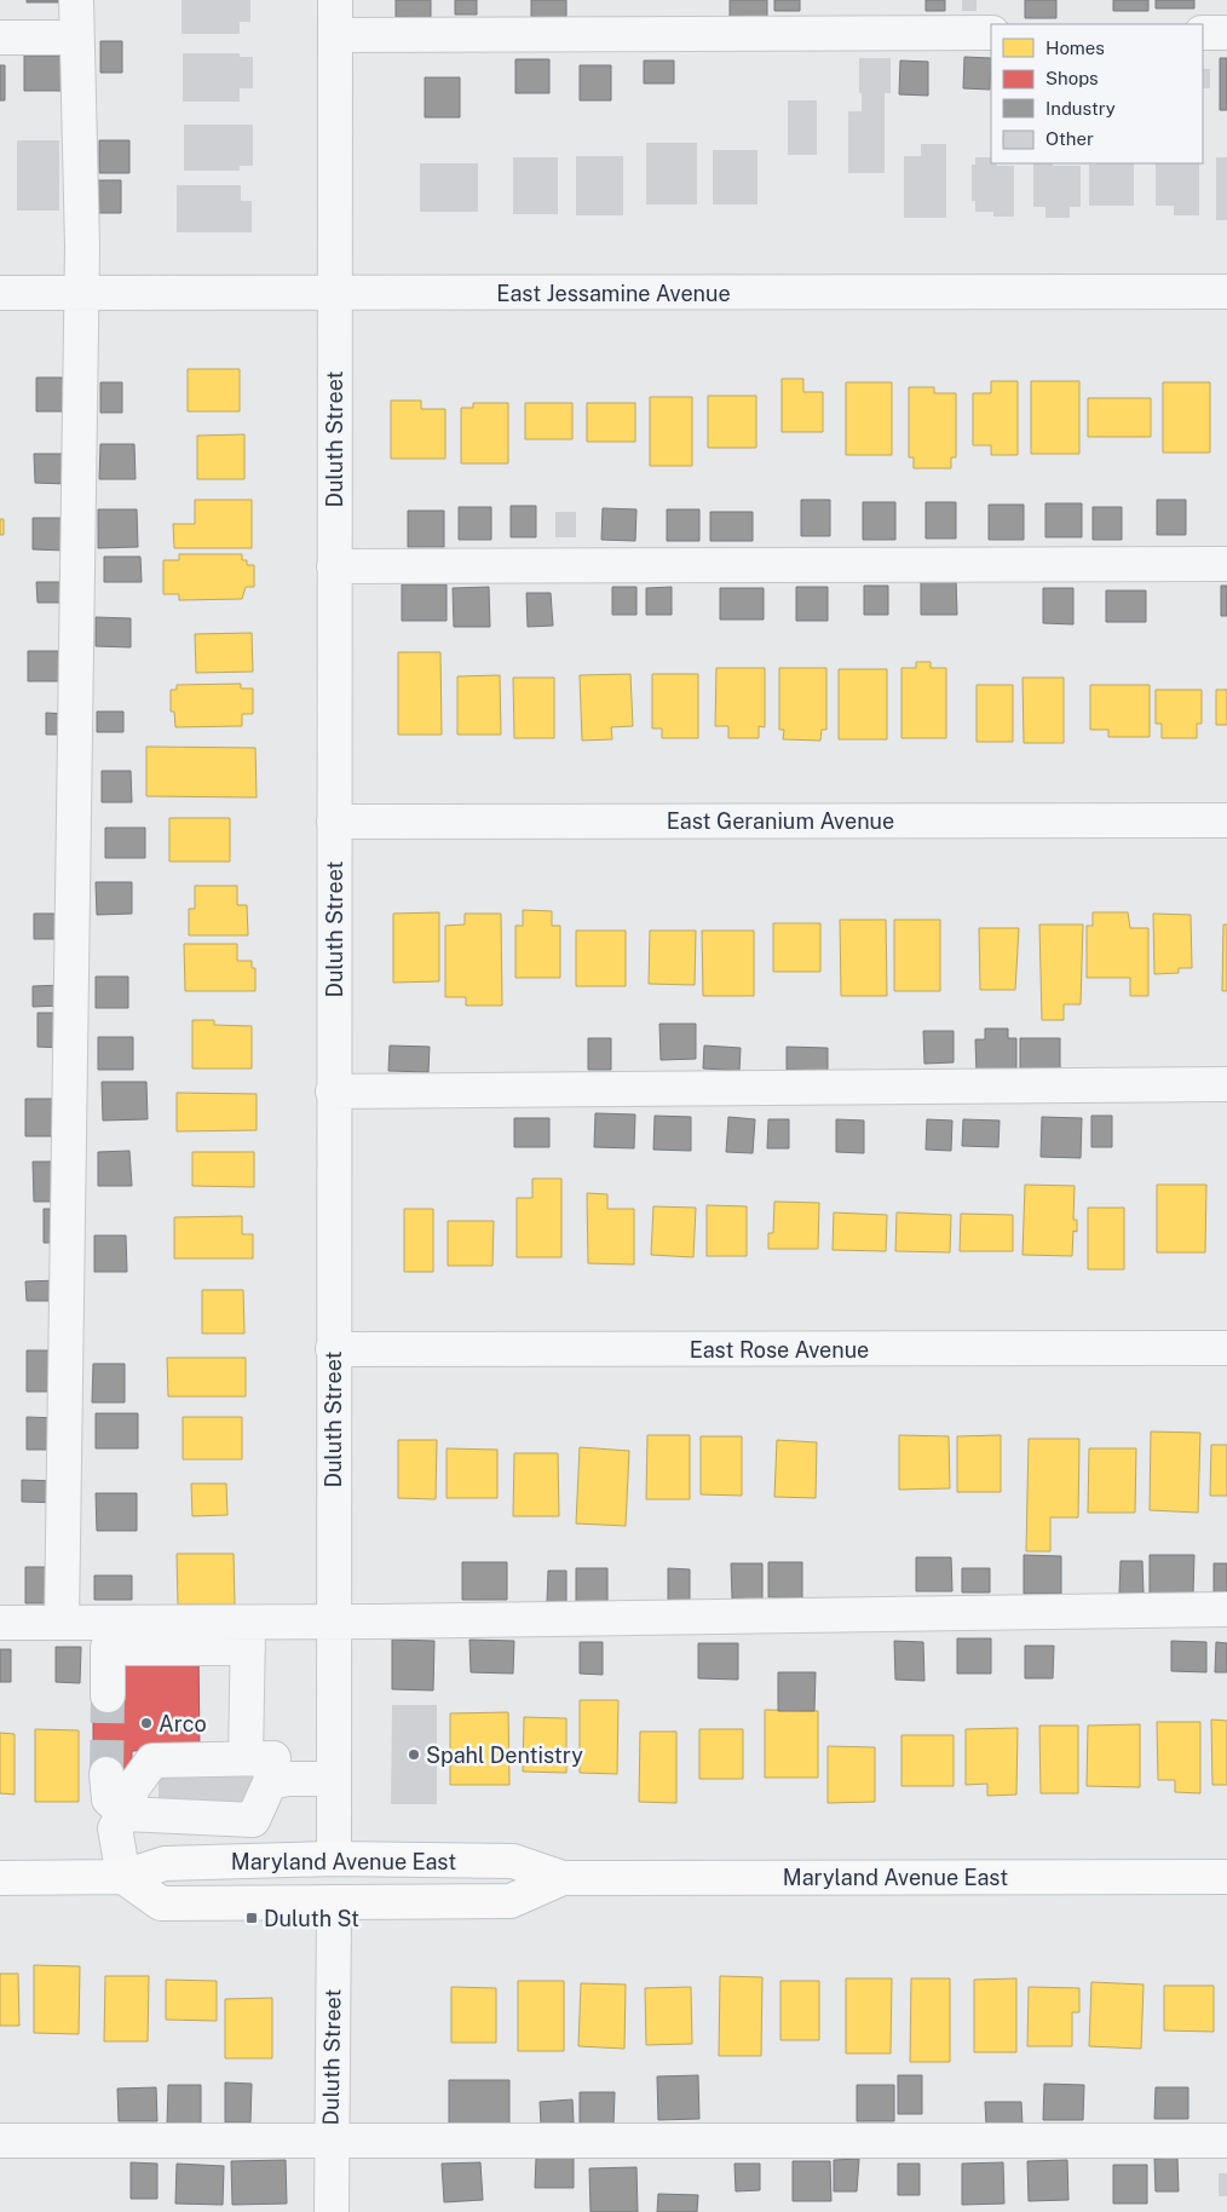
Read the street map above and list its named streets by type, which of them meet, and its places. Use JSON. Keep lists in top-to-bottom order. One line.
{"streets":{"main road":["Maryland Avenue East"],"street":["East Jessamine Avenue","Duluth Street","East Geranium Avenue","East Rose Avenue"]},"crossings":[["East Jessamine Avenue","Duluth Street"],["Duluth Street","East Geranium Avenue"],["Duluth Street","East Rose Avenue"],["Duluth Street","Maryland Avenue East"]],"places":{"other":["Arco","Spahl Dentistry"],"transit":["Duluth St"]},"legend":["Homes","Shops","Industry","Other"]}
